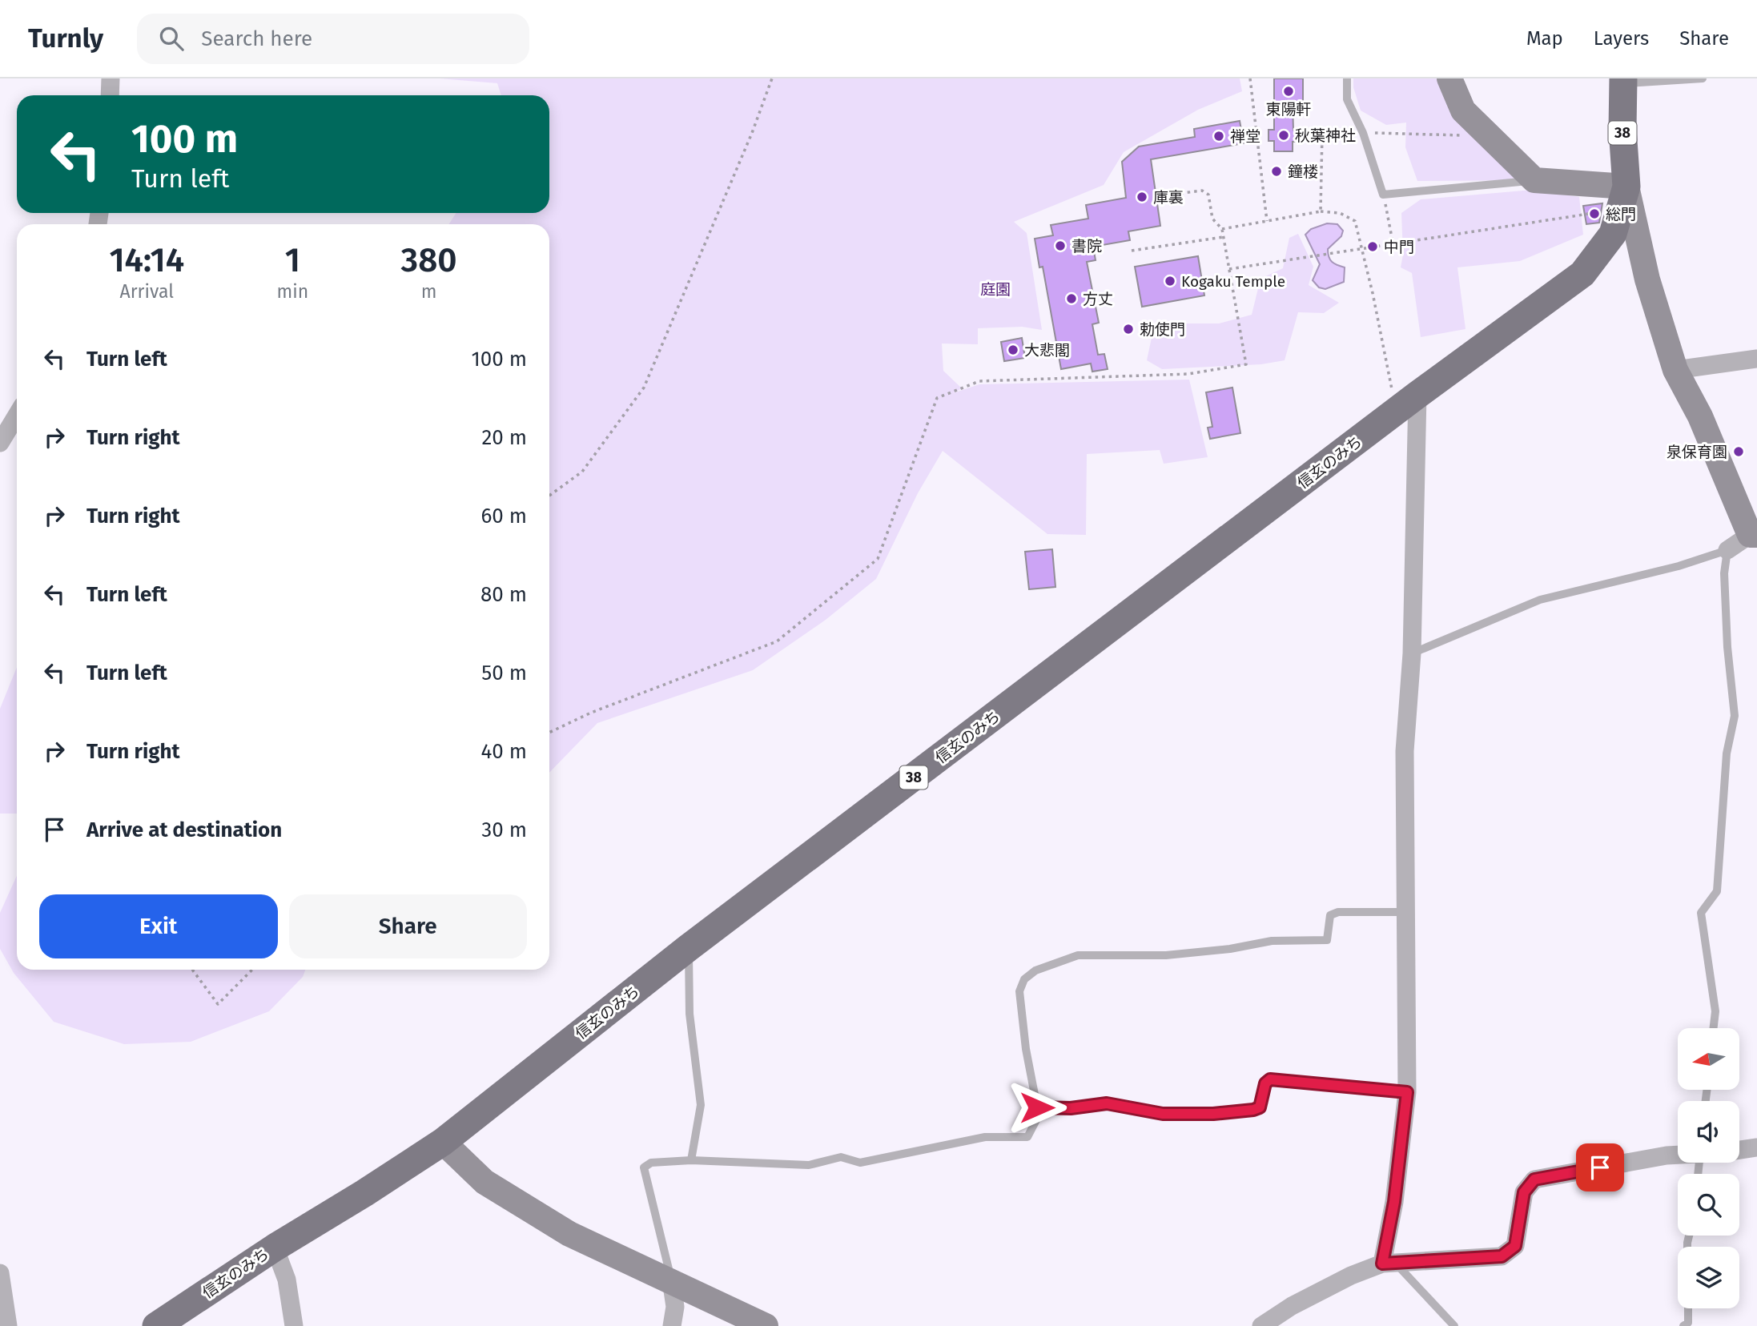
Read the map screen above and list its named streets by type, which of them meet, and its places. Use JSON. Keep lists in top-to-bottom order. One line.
{"streets":{"main road":["38","信玄のみち"]},"crossings":[["38","信玄のみち"]],"parks":["庭園"],"places":["東陽軒","秋葉神社","禅堂","鐘楼","庫裏","総門","書院","中門","Kogaku Temple","方丈","勅使門","大悲閣","泉保育園"],"north":"left","page":{"header":"Turnly","search":"Search here","nav":["Map","Layers","Share"],"turn":["100 m","Turn left"],"eta":["14:14","Arrival","1","min","380","m"],"list":[{"name":"Turn left","value":"100 m"},{"name":"Turn right","value":"20 m"},{"name":"Turn right","value":"60 m"},{"name":"Turn left","value":"80 m"},{"name":"Turn left","value":"50 m"},{"name":"Turn right","value":"40 m"},{"name":"Arrive at destination","value":"30 m"}],"buttons":["Exit","Share"]}}
